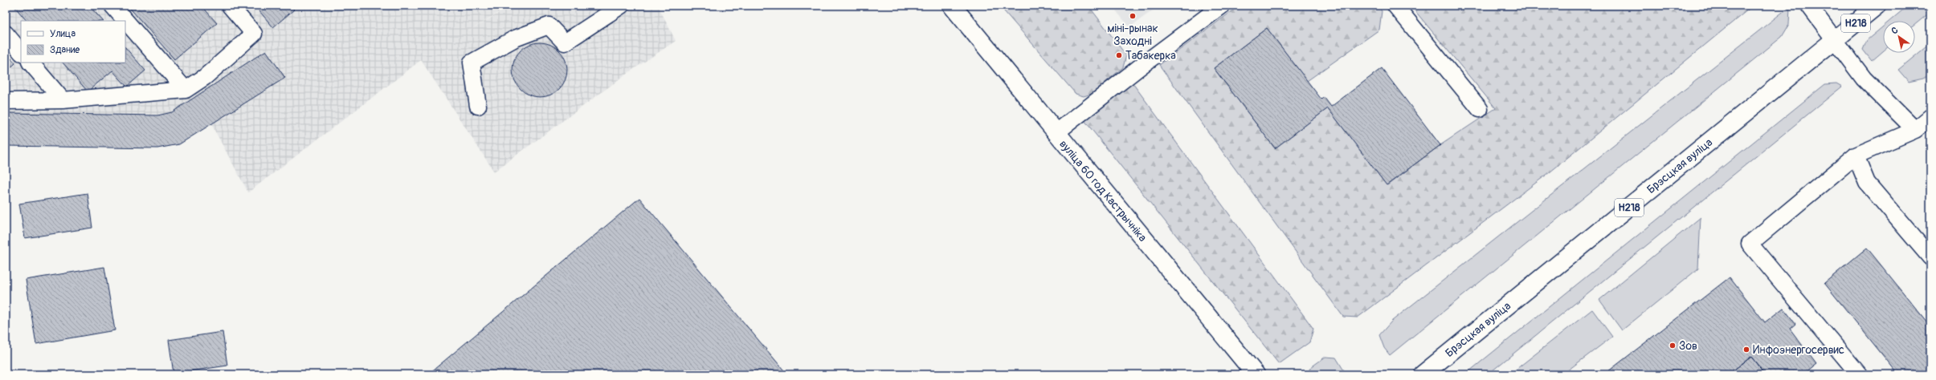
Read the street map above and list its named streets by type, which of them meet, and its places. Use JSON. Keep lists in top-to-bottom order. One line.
{"streets":{"main road":["Н218","Брэсцкая вуліца","вуліца 60 год Кастрычніка"]},"places":["міні-рынак Заходні","Табакерка","Зов","Инфоэнергосервис"],"legend":["Улица","Здание"],"north":"top left"}
